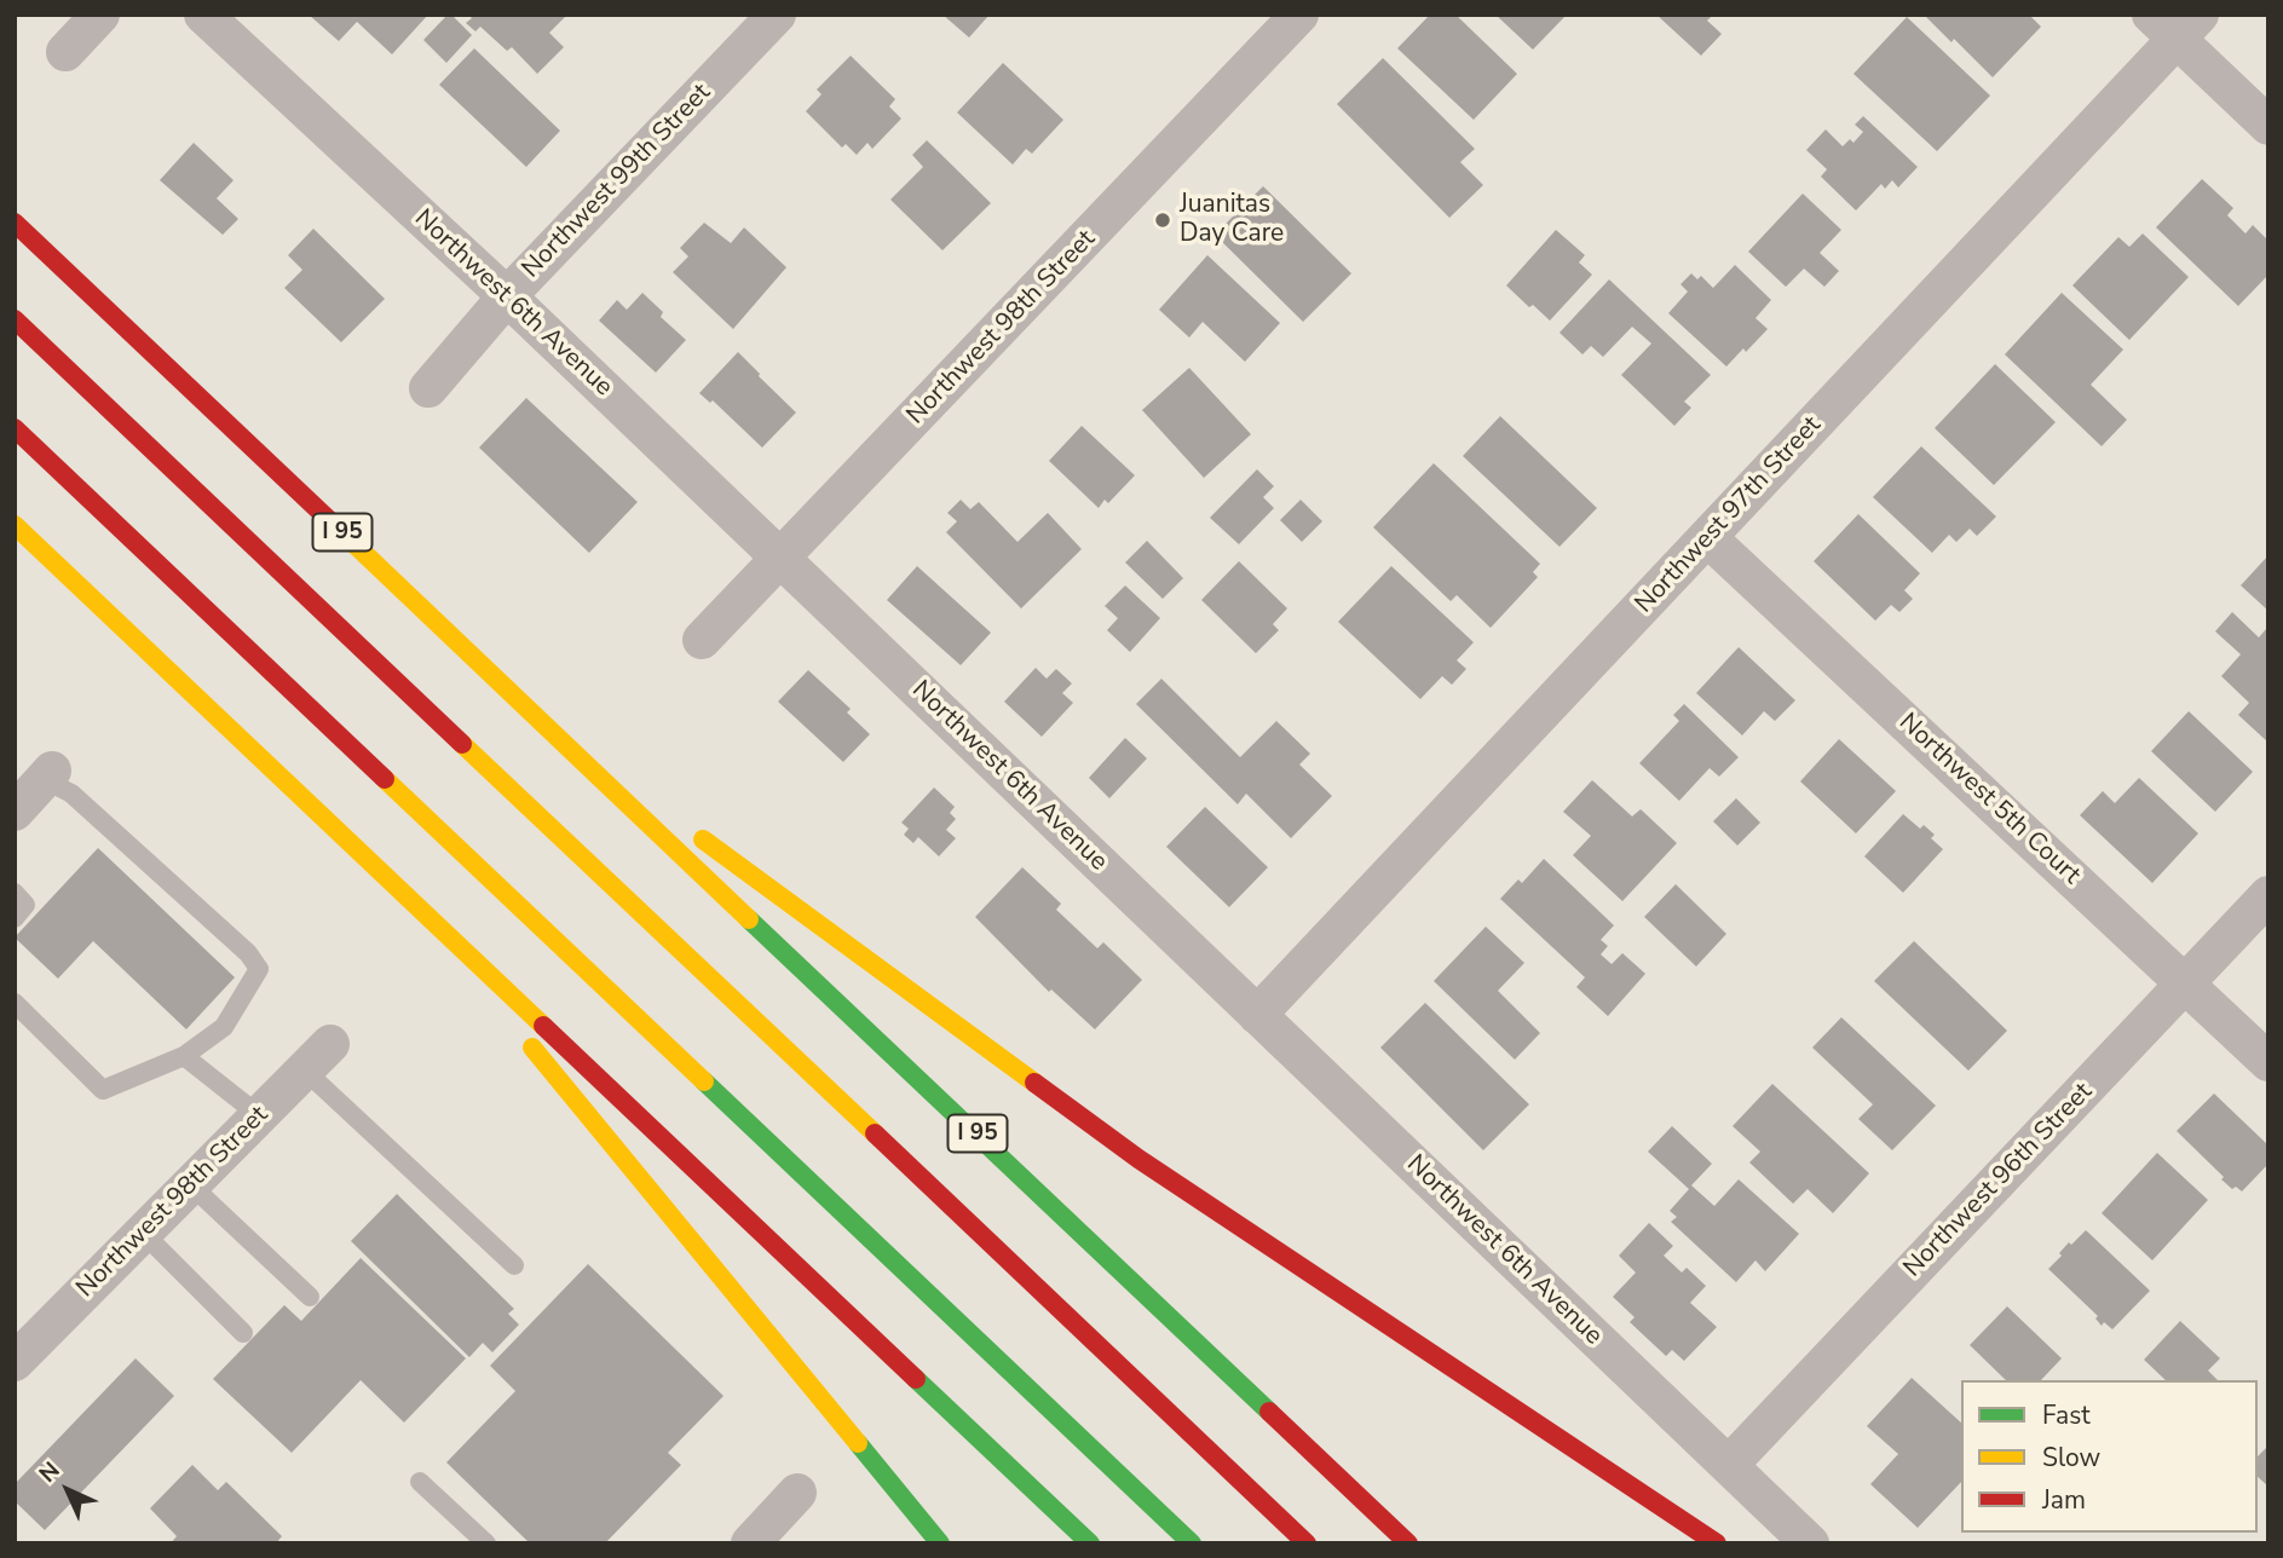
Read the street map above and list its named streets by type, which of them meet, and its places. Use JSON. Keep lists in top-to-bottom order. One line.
{"streets":{"highway":["I 95"],"street":["Northwest 99th Street","Northwest 6th Avenue","Northwest 98th Street","Northwest 97th Street","Northwest 5th Court","Northwest 96th Street"]},"crossings":[["Northwest 99th Street","Northwest 6th Avenue"],["Northwest 6th Avenue","Northwest 98th Street"],["Northwest 6th Avenue","Northwest 97th Street"],["Northwest 6th Avenue","Northwest 96th Street"],["Northwest 97th Street","Northwest 5th Court"],["Northwest 5th Court","Northwest 96th Street"]],"places":["Juanitas Day Care"],"legend":["Fast","Slow","Jam"],"north":"top left"}
